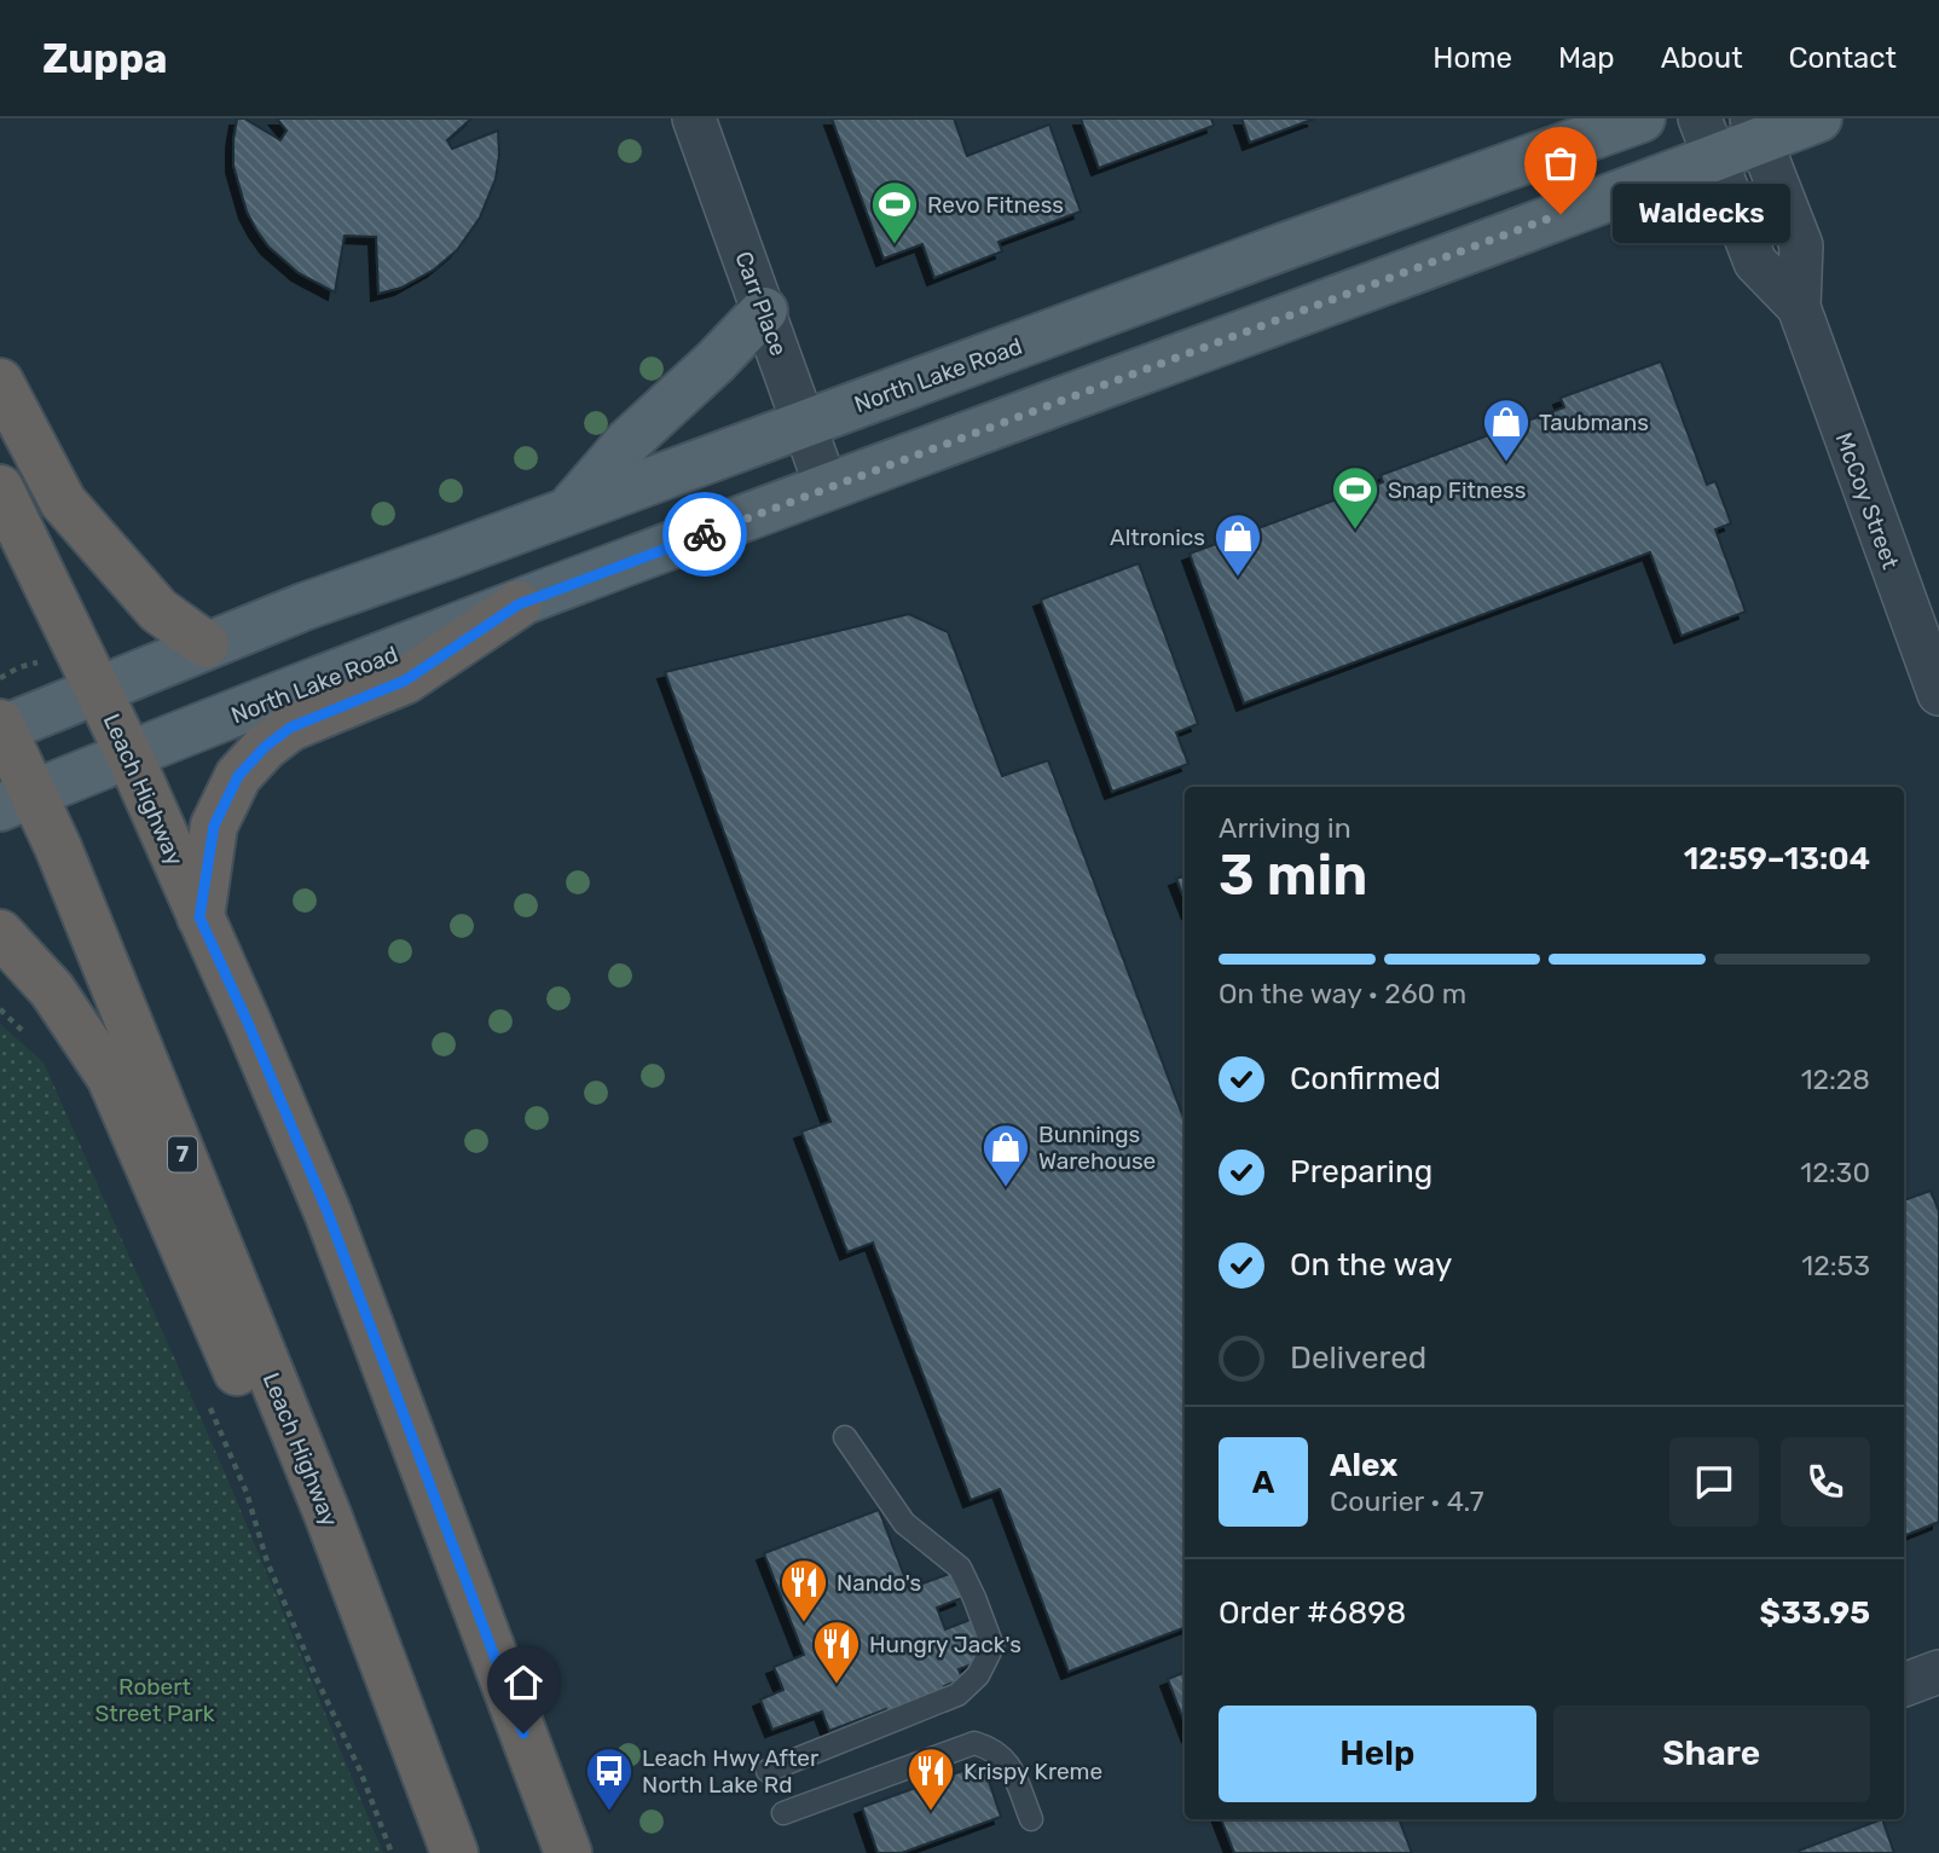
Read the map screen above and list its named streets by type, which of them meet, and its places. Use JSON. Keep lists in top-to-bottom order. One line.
{"streets":{"highway":["Leach Highway","7"],"main road":["North Lake Road"],"street":["Carr Place","McCoy Street"]},"crossings":[["Carr Place","North Lake Road"],["North Lake Road","McCoy Street"],["North Lake Road","Leach Highway"]],"parks":["Robert Street Park"],"places":{"other":["Waldecks"],"sports":["Revo Fitness","Snap Fitness"],"shop":["Taubmans","Altronics","Bunnings Warehouse"],"restaurant":["Nando's","Hungry Jack's","Krispy Kreme"],"bus stop":["Leach Hwy After North Lake Rd"]},"page":{"header":"Zuppa","nav":["Home","Map","About","Contact"],"bubble":"Waldecks","heading":["3 min","Arriving in","12:59–13:04"],"panel":["Alex","Courier · 4.7","Order #6898","$33.95"],"bar":"On the way · 260 m","list":[["Confirmed","12:28"],["Preparing","12:30"],["On the way","12:53"],"Delivered"],"round":"A","buttons":["Help","Share"]}}
